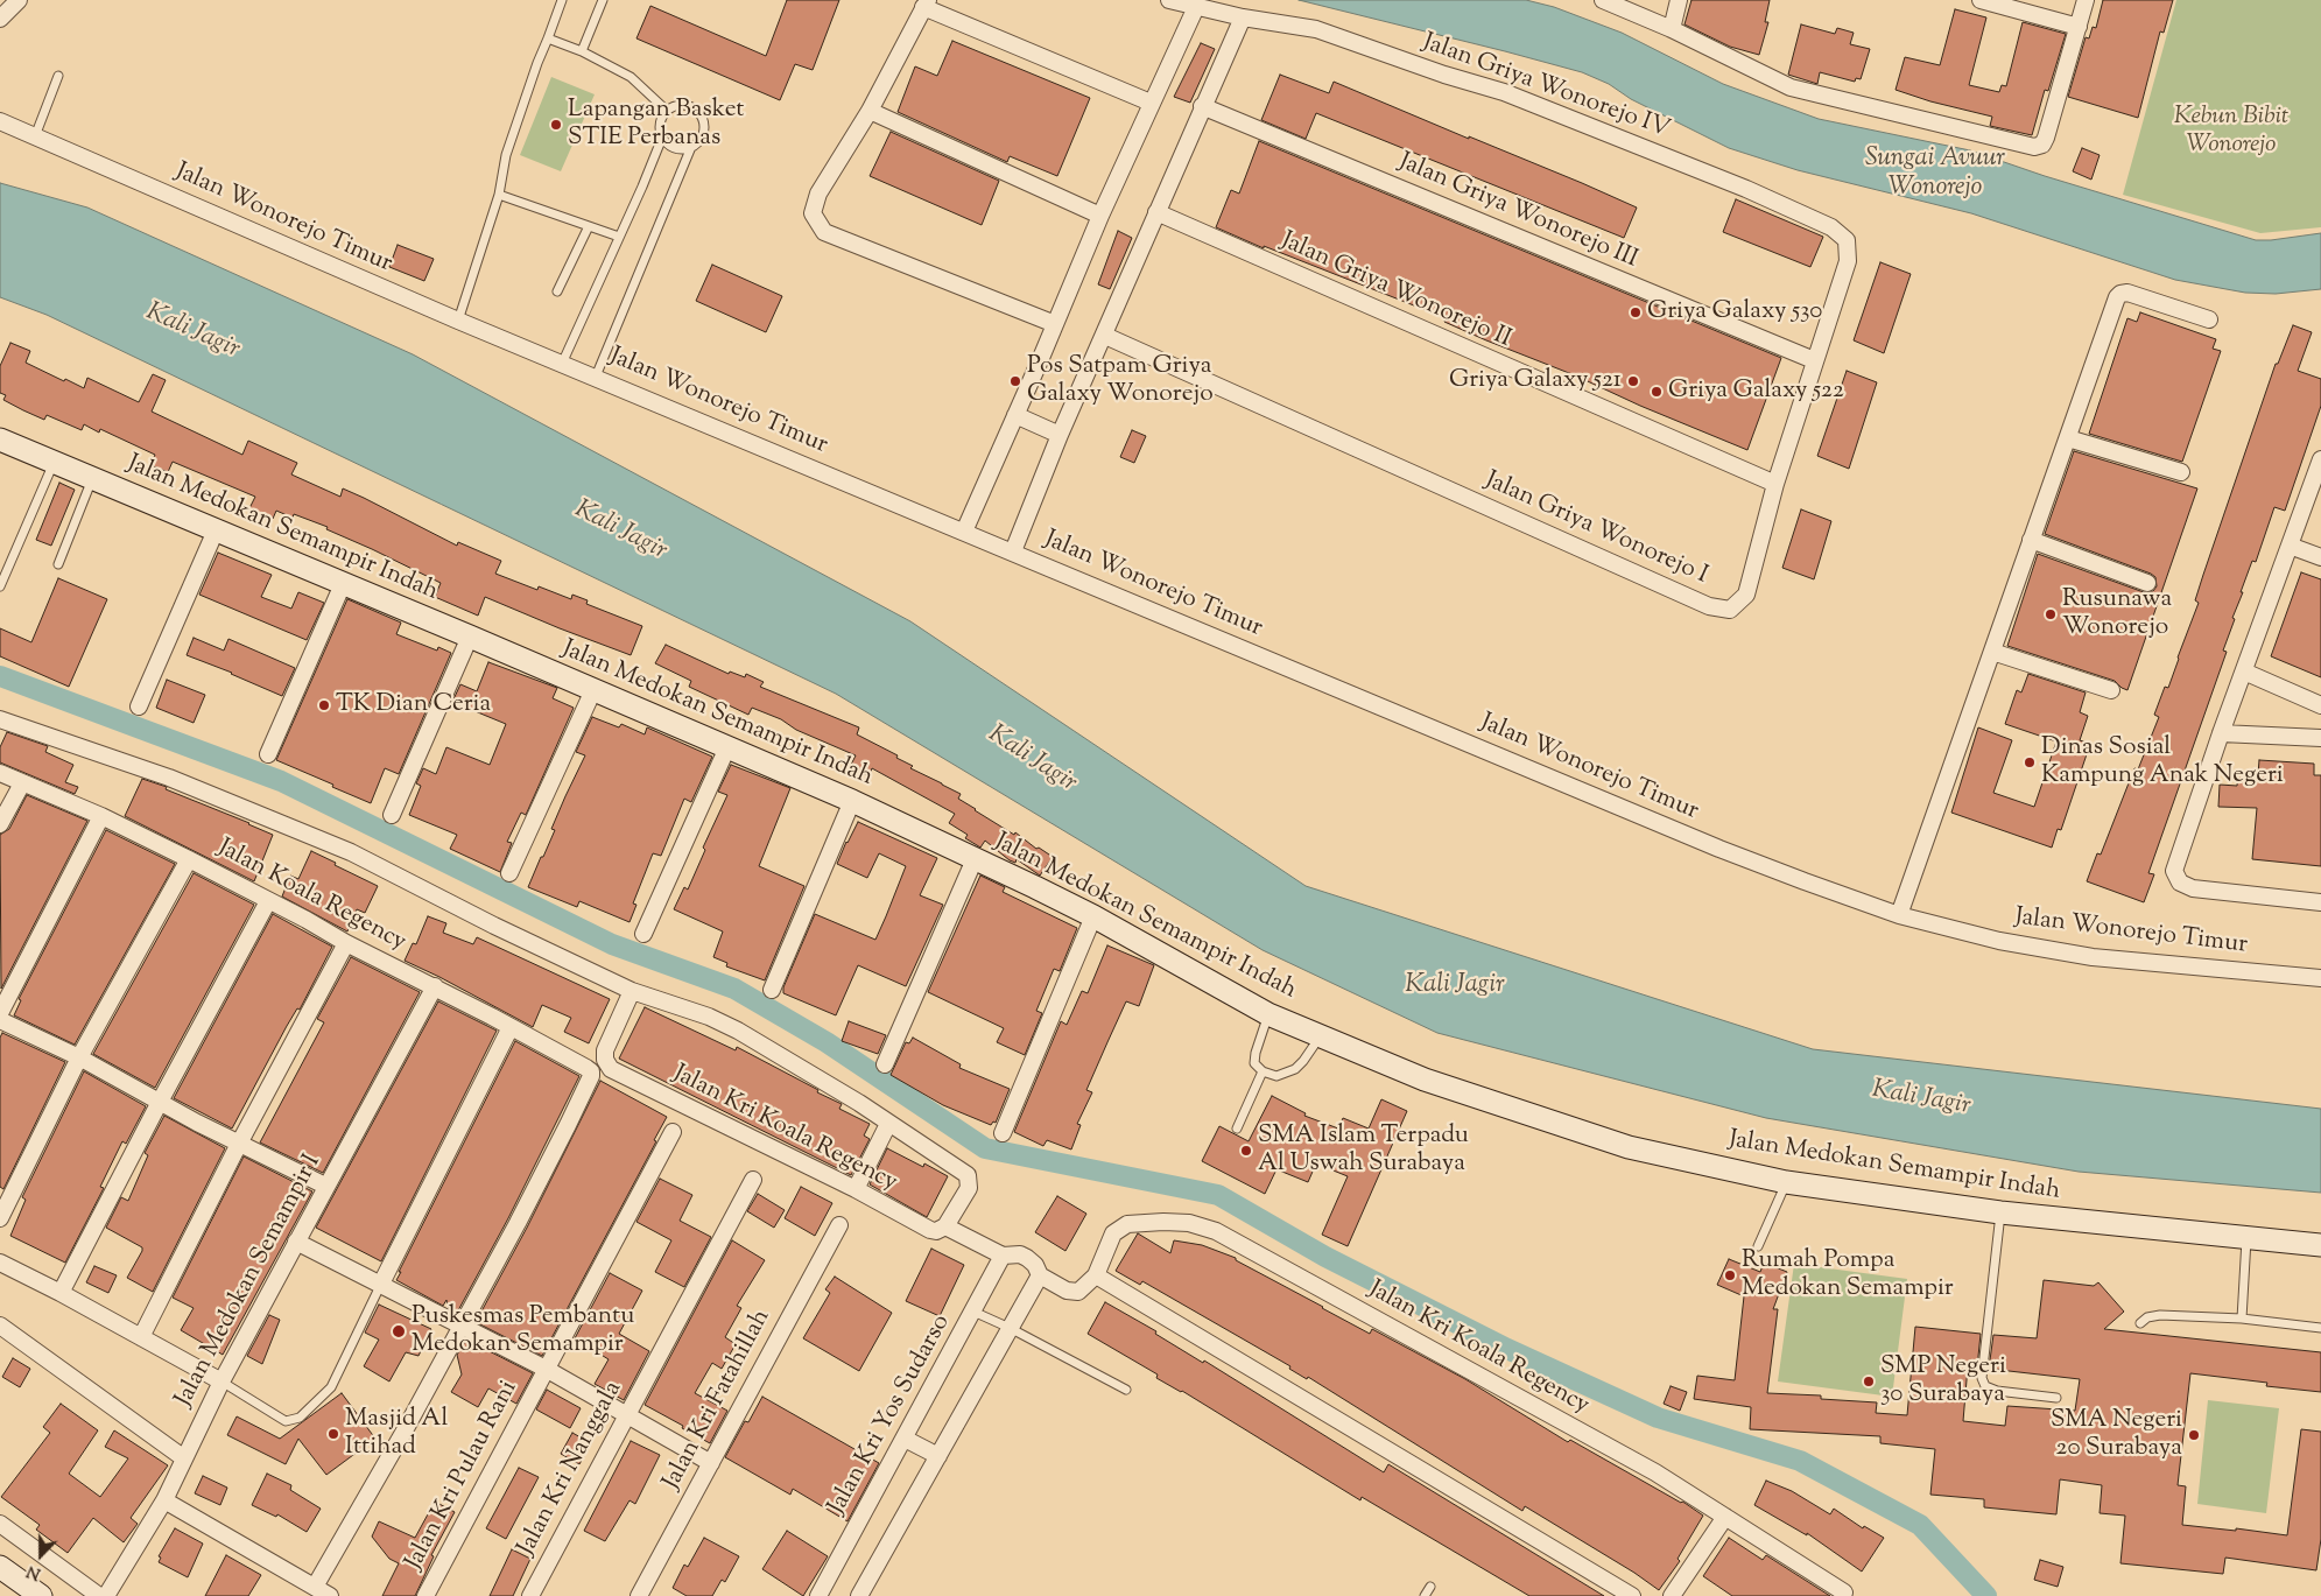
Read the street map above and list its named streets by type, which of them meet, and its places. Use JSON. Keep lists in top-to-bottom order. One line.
{"streets":{"street":["Jalan Griya Wonorejo IV","Jalan Griya Wonorejo III","Jalan Wonorejo Timur","Jalan Griya Wonorejo II","Jalan Medokan Semampir Indah","Jalan Griya Wonorejo I","Jalan Koala Regency","Jalan Kri Koala Regency","Jalan Medokan Semampir I","Jalan Kri Fatahillah","Jalan Kri Yos Sudarso","Jalan Kri Nanggala","Jalan Kri Pulau Rani"]},"crossings":[["Jalan Griya Wonorejo IV","Jalan Griya Wonorejo I"],["Jalan Griya Wonorejo III","Jalan Griya Wonorejo I"],["Jalan Griya Wonorejo II","Jalan Griya Wonorejo I"],["Jalan Koala Regency","Jalan Medokan Semampir I"],["Jalan Kri Koala Regency","Jalan Kri Yos Sudarso"]],"water":["Sungai Avuur Wonorejo","Kali Jagir"],"parks":["Kebun Bibit Wonorejo"],"places":["Lapangan Basket STIE Perbanas","Griya Galaxy 530","Pos Satpam Griya Galaxy Wonorejo","Griya Galaxy 521","Griya Galaxy 522","Rusunawa Wonorejo","TK Dian Ceria","Dinas Sosial Kampung Anak Negeri","SMA Islam Terpadu Al Uswah Surabaya","Rumah Pompa Medokan Semampir","Puskesmas Pembantu Medokan Semampir","SMP Negeri 30 Surabaya","Masjid Al Ittihad","SMA Negeri 20 Surabaya"],"north":"bottom"}
